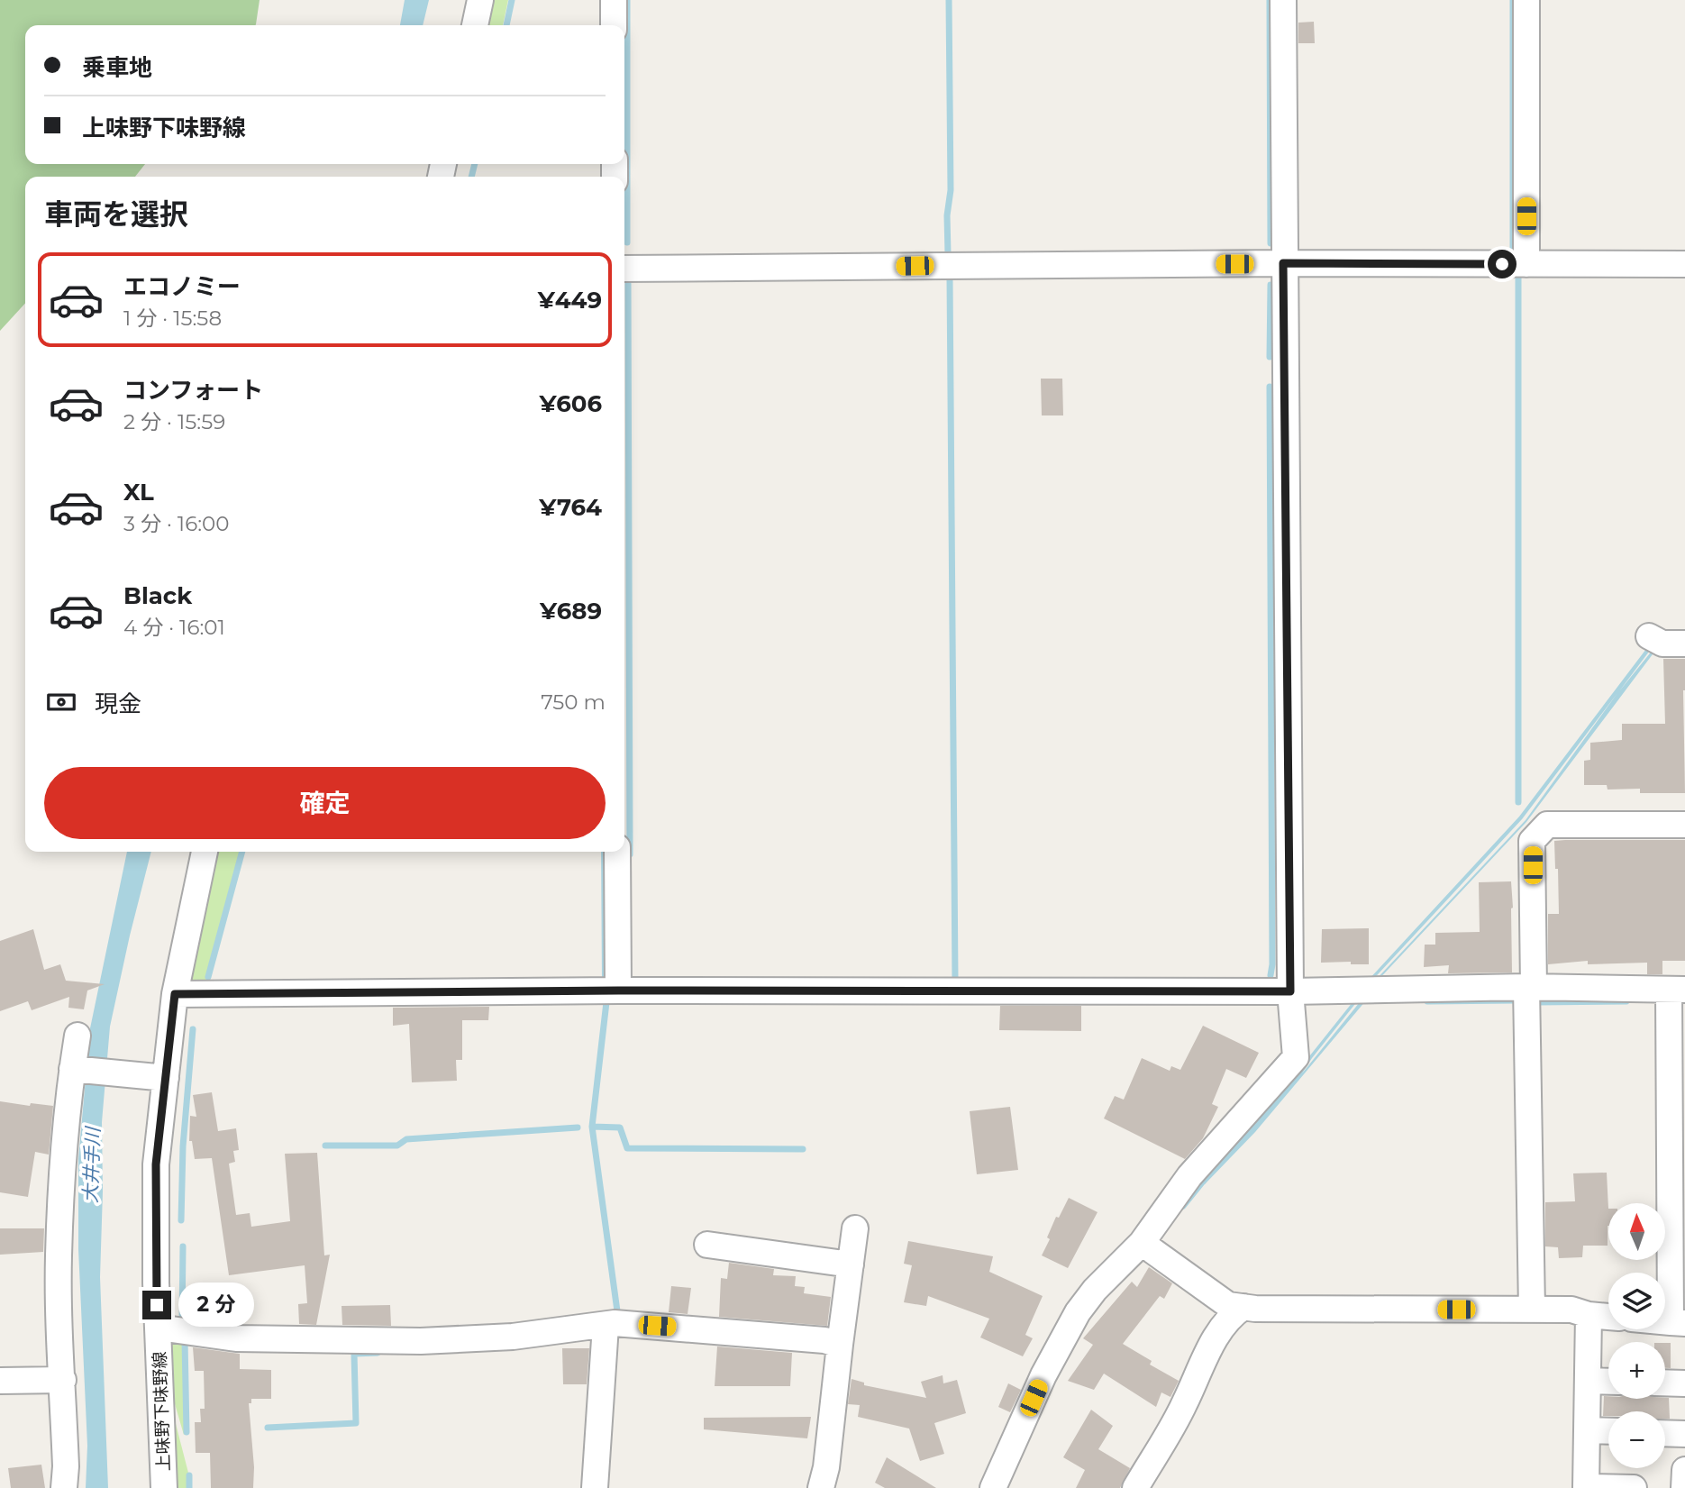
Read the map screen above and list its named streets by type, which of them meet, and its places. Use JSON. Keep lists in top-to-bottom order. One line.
{"streets":{"street":["上味野下味野線"]},"water":["大井手川"],"north":"top","page":{"banner":["乗車地","上味野下味野線"],"heading":"車両を選択","list":[{"name":"エコノミー","note":"1 分 · 15:58","value":"¥449"},{"name":"コンフォート","note":"2 分 · 15:59","value":"¥606"},{"name":"XL","note":"3 分 · 16:00","value":"¥764"},{"name":"Black","note":"4 分 · 16:01","value":"¥689"}],"pay":["現金","750 m"],"buttons":"確定","map_buttons":["+","−"],"bubble":"2 分"}}
